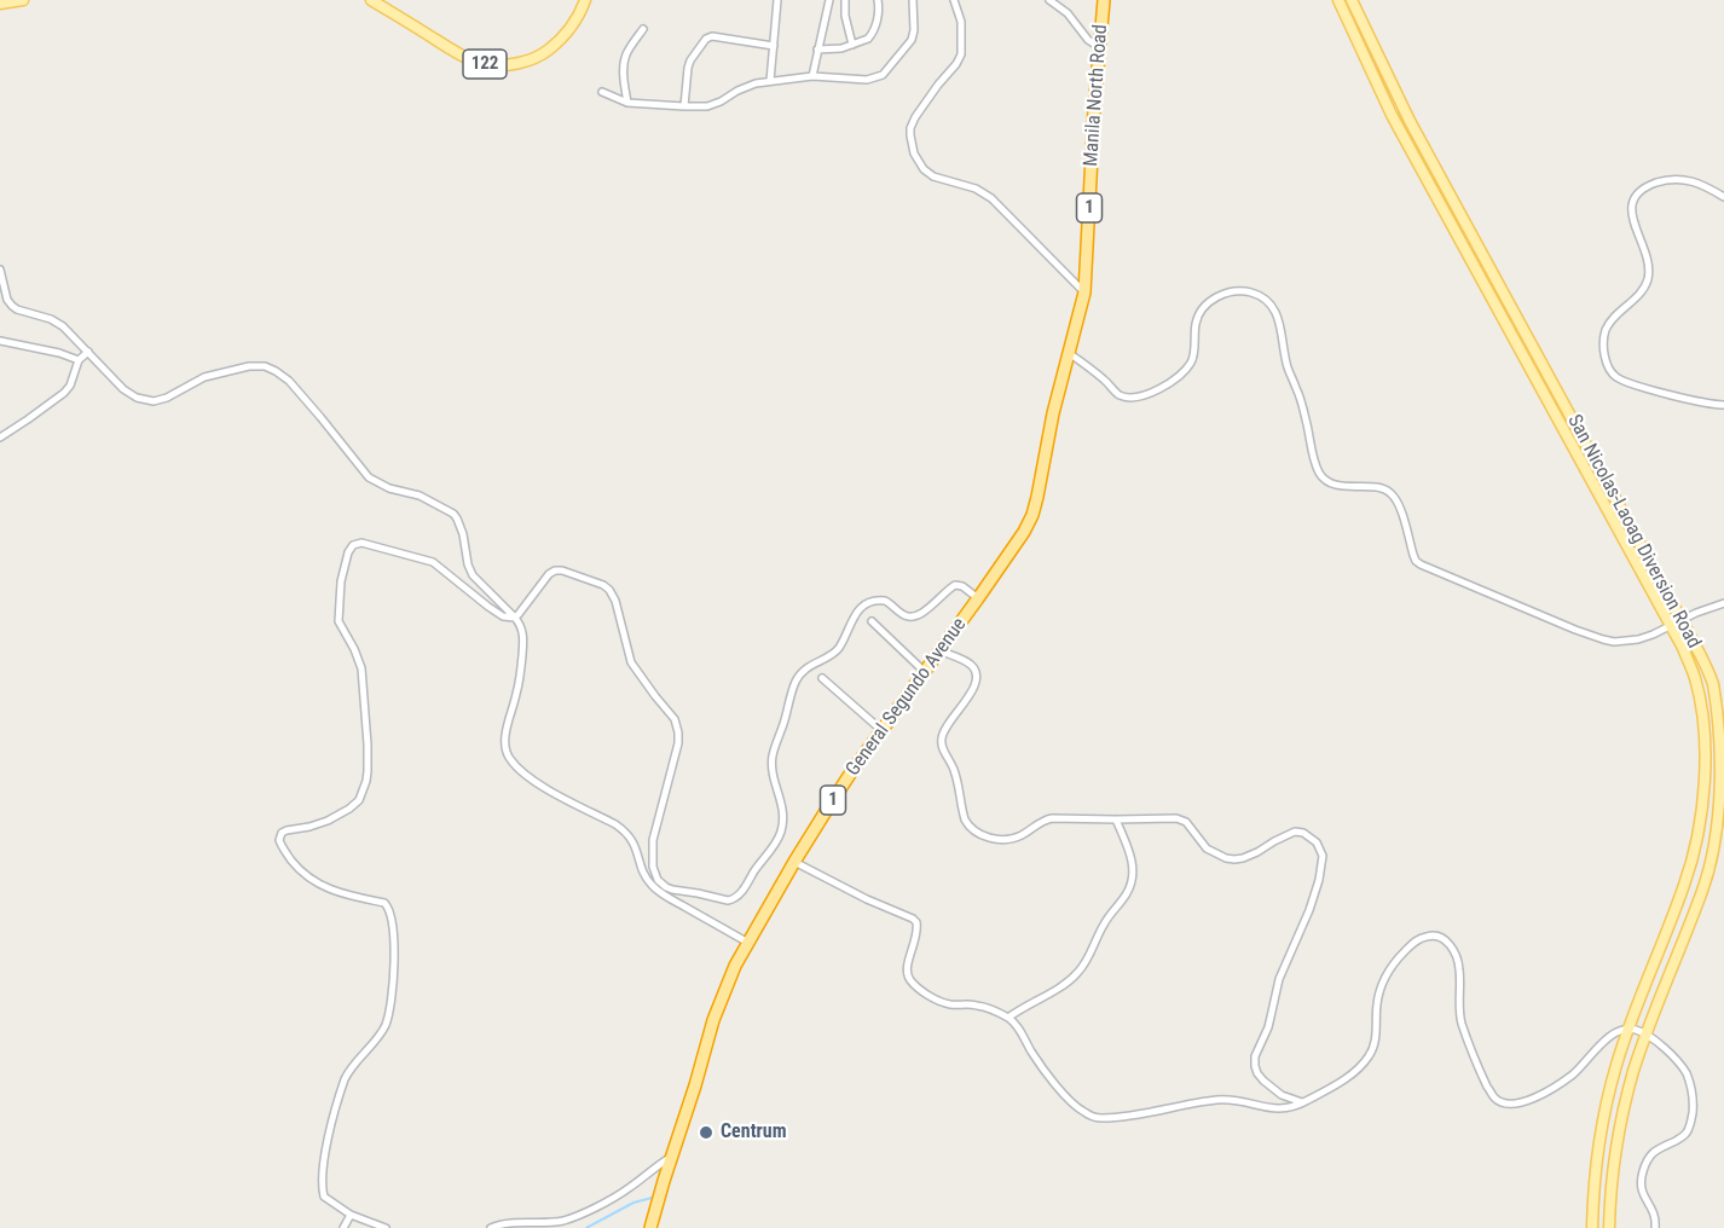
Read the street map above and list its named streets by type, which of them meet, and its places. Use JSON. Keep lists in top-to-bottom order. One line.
{"streets":{"highway":["Manila North Road","1","General Segundo Avenue"],"main road":["122","San Nicolas-Laoag Diversion Road"]},"crossings":[["Manila North Road","General Segundo Avenue"]],"places":["Centrum"]}
